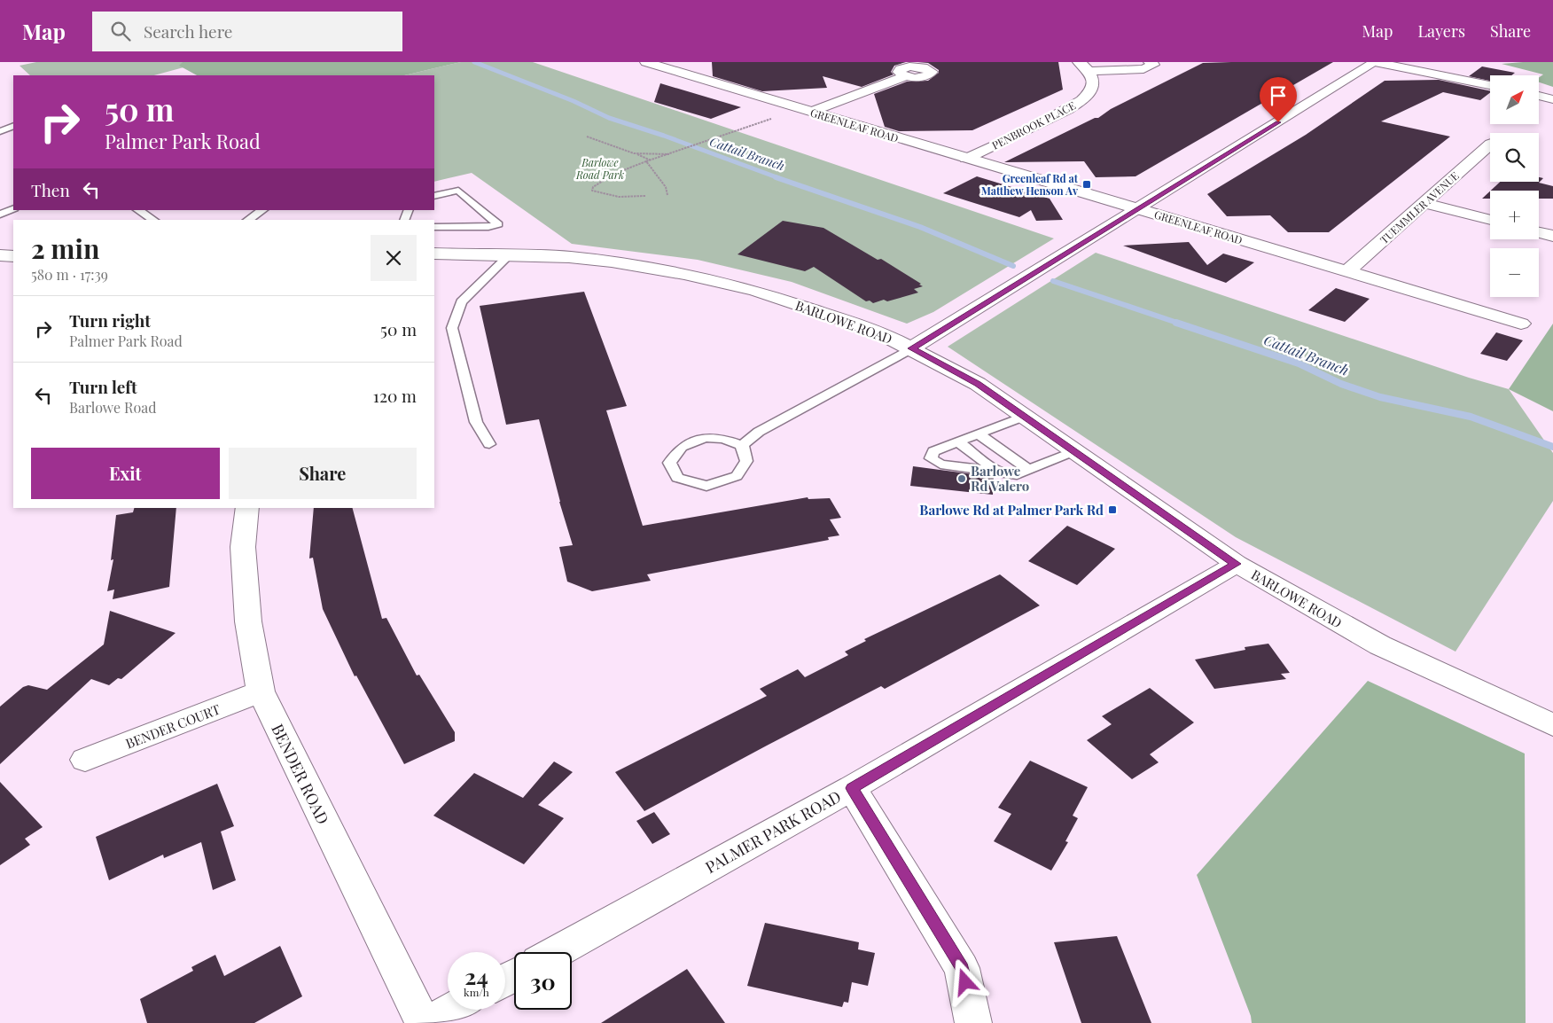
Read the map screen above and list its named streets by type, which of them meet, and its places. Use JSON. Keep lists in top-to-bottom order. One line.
{"streets":{"street":["GREENLEAF ROAD","PENBROOK PLACE","TUEMMLER AVENUE","BARLOWE ROAD","BENDER COURT","BENDER ROAD","PALMER PARK ROAD"]},"crossings":[["GREENLEAF ROAD","PENBROOK PLACE"],["GREENLEAF ROAD","TUEMMLER AVENUE"],["BARLOWE ROAD","PALMER PARK ROAD"],["BENDER COURT","BENDER ROAD"]],"water":["Cattail Branch"],"parks":["Barlowe Road Park"],"places":{"transit":["Greenleaf Rd at Matthew Henson Av","Barlowe Rd at Palmer Park Rd"],"other":["Barlowe Rd Valero"]},"north":"top right","page":{"header":"Map","search":"Search here","nav":["Map","Layers","Share"],"map_buttons":["+","−"],"turn":["50 m","Palmer Park Road"],"then":"Then","heading":["2 min","580 m · 17:39"],"list":[{"name":"Turn right","note":"Palmer Park Road","value":"50 m"},{"name":"Turn left","note":"Barlowe Road","value":"120 m"}],"buttons":["Exit","Share"],"speed":"24 km/h","limit":"30"}}
